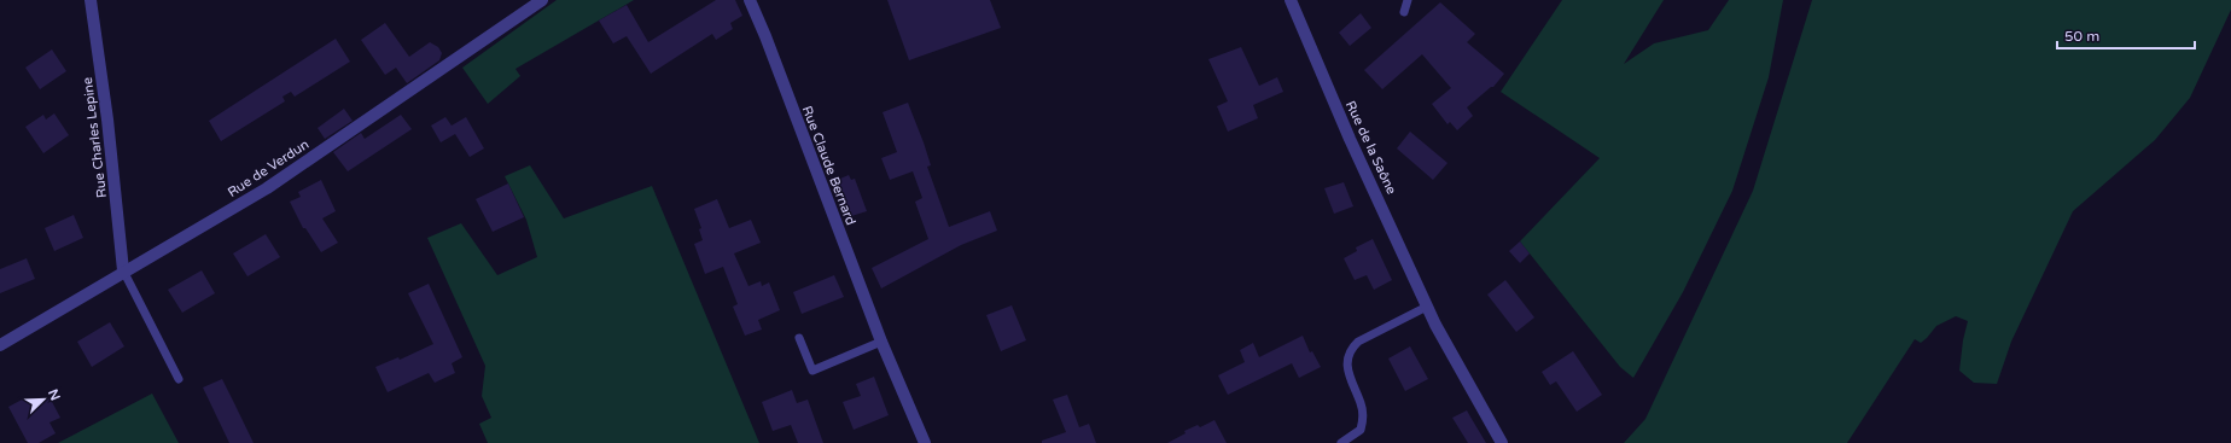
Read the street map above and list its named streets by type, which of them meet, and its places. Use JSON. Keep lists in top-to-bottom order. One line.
{"streets":{"street":["Rue Charles Lepine","Rue de la Saône","Rue Claude Bernard","Rue de Verdun"]},"crossings":[["Rue Charles Lepine","Rue de Verdun"]],"scale_bar":"50 m","north":"top right"}
